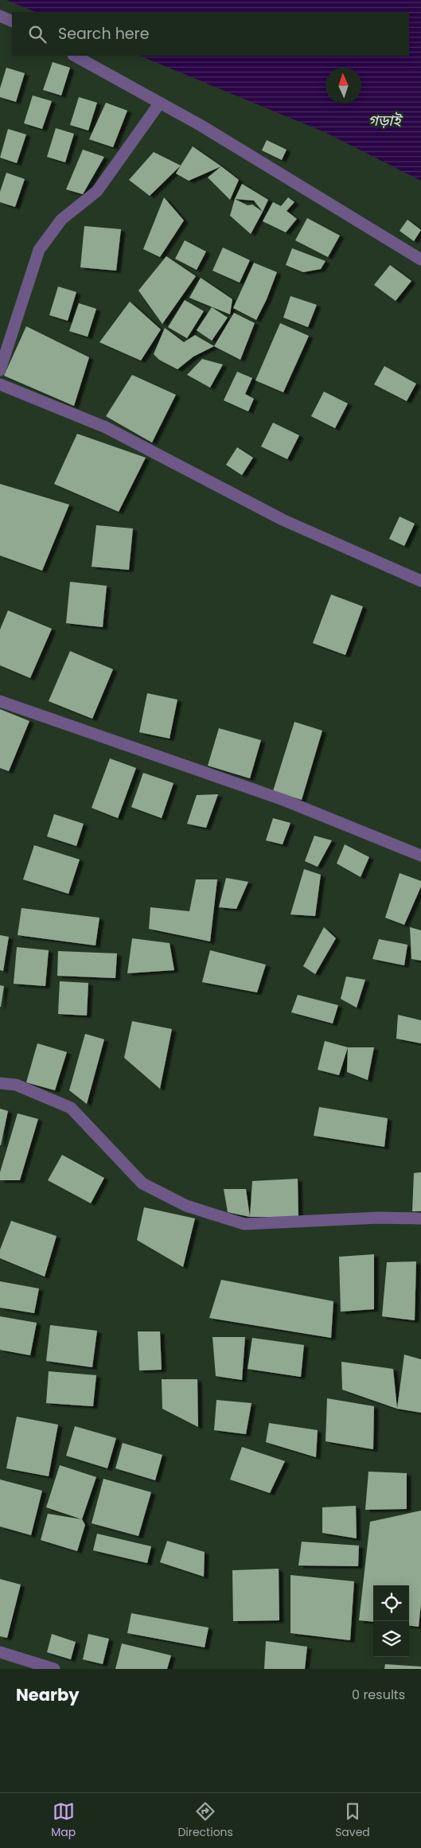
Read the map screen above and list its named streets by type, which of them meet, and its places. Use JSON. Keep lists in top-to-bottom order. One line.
{"water":["গড়াই"],"north":"top","page":{"search":"Search here","heading":["Nearby","0 results"],"nav":["Map","Directions","Saved"]}}
